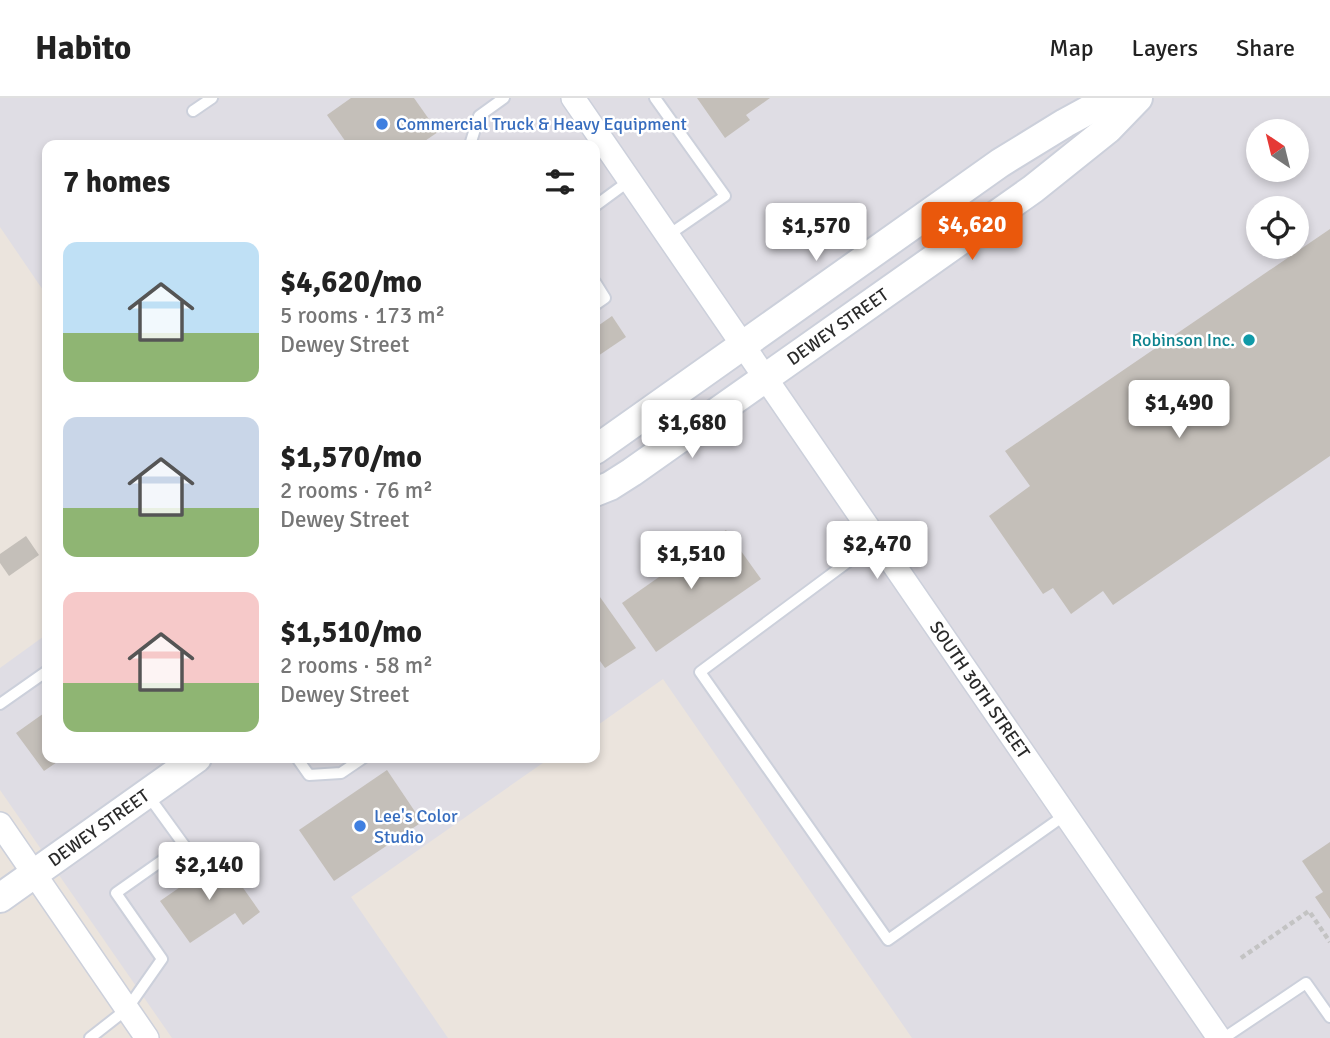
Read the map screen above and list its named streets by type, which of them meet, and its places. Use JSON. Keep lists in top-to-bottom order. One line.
{"streets":{"street":["DEWEY STREET","SOUTH 30TH STREET"]},"crossings":[["DEWEY STREET","SOUTH 30TH STREET"]],"places":["Commercial Truck & Heavy Equipment","Robinson Inc.","Lee's Color Studio"],"north":"top left","page":{"header":"Habito","nav":["Map","Layers","Share"],"heading":"7 homes","price":["$4,620","$1,570","$1,490","$1,680","$2,470","$1,510","$2,140"],"list":[{"name":"$4,620/mo","note":"5 rooms · 173 m² · Dewey Street"},{"name":"$1,570/mo","note":"2 rooms · 76 m² · Dewey Street"},{"name":"$1,510/mo","note":"2 rooms · 58 m² · Dewey Street"}]}}
